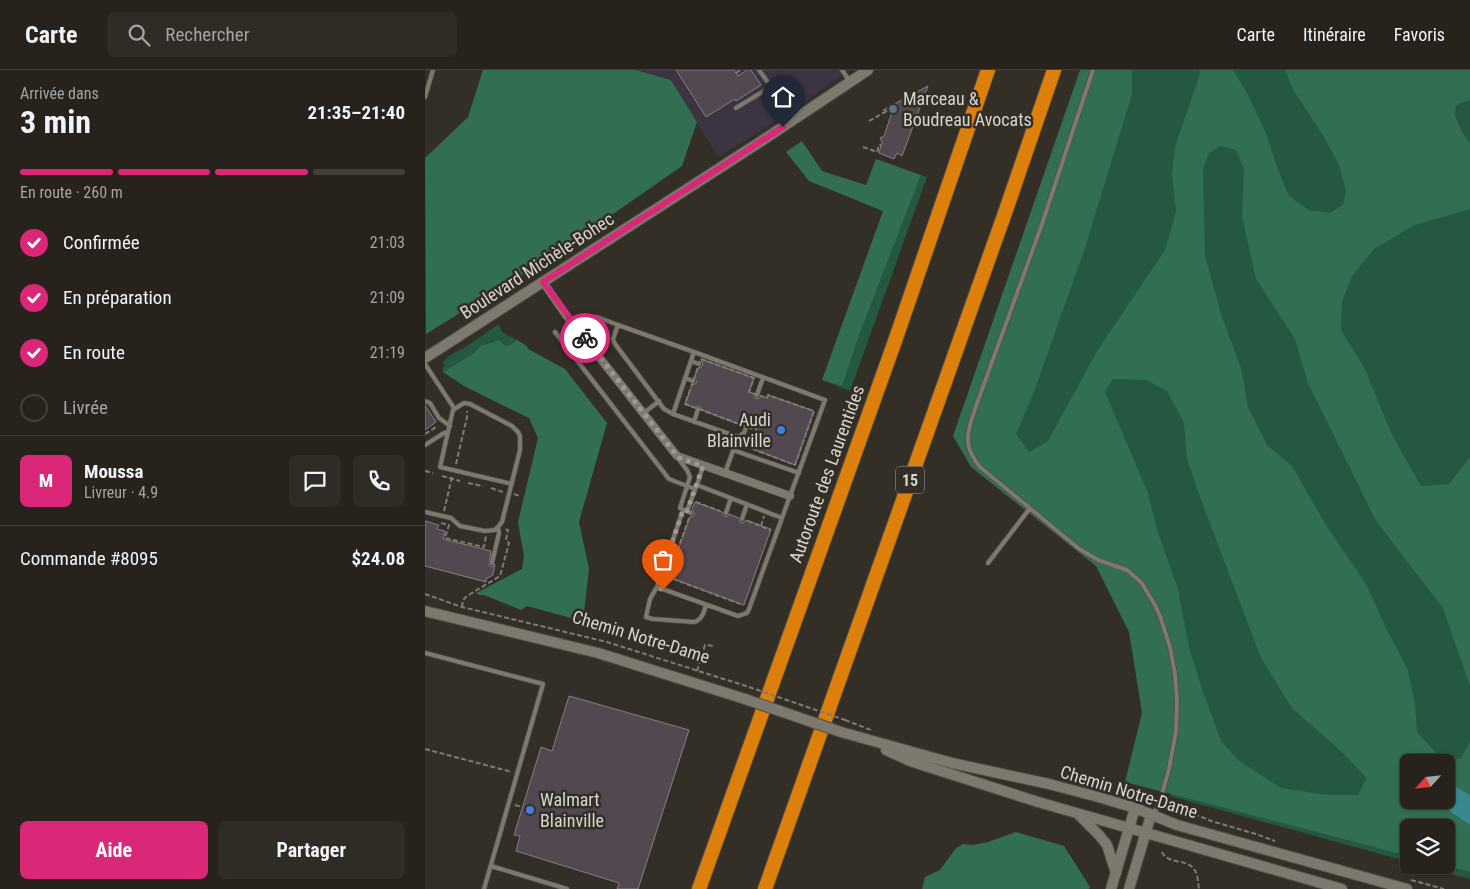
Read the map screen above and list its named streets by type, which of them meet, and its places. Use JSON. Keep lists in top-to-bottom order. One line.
{"streets":{"highway":["Autoroute des Laurentides","15"],"street":["Boulevard Michèle-Bohec","Chemin Notre-Dame"]},"places":["Marceau & Boudreau Avocats","Audi Blainville","Walmart Blainville"],"north":"bottom left","page":{"header":"Carte","search":"Rechercher","nav":["Carte","Itinéraire","Favoris"],"heading":["3 min","Arrivée dans","21:35–21:40"],"panel":["Moussa","Livreur · 4.9","Commande #8095","$24.08"],"bar":"En route · 260 m","list":[["Confirmée","21:03"],["En préparation","21:09"],["En route","21:19"],"Livrée"],"round":"M","buttons":["Aide","Partager"]}}
